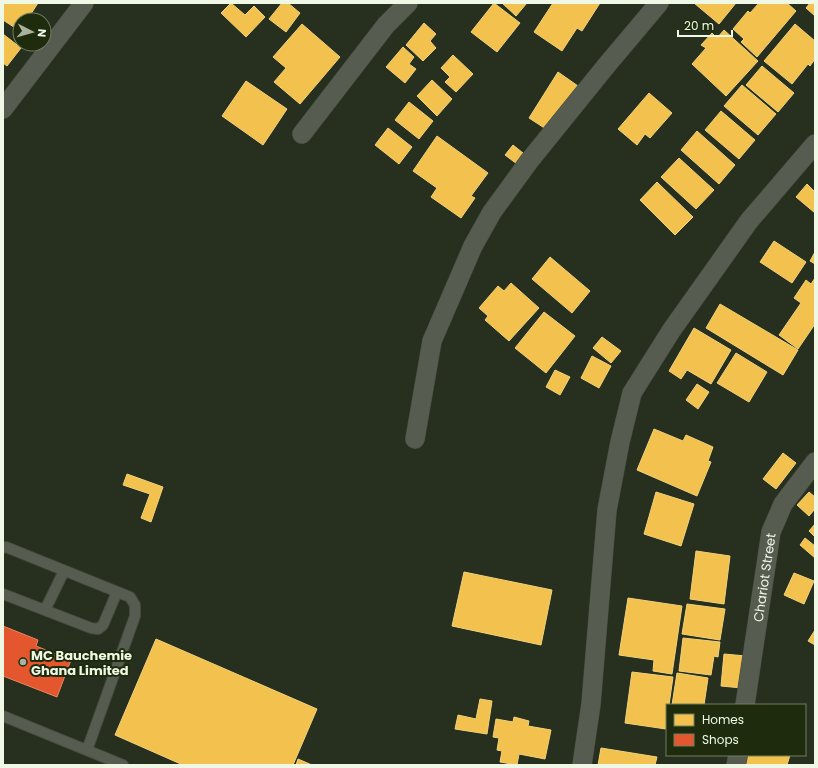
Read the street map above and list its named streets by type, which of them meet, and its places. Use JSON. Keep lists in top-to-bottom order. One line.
{"streets":{"street":["Chariot Street"]},"places":["MC Bauchemie Ghana Limited"],"legend":["Homes","Shops"],"scale_bar":"20 m","north":"right"}
